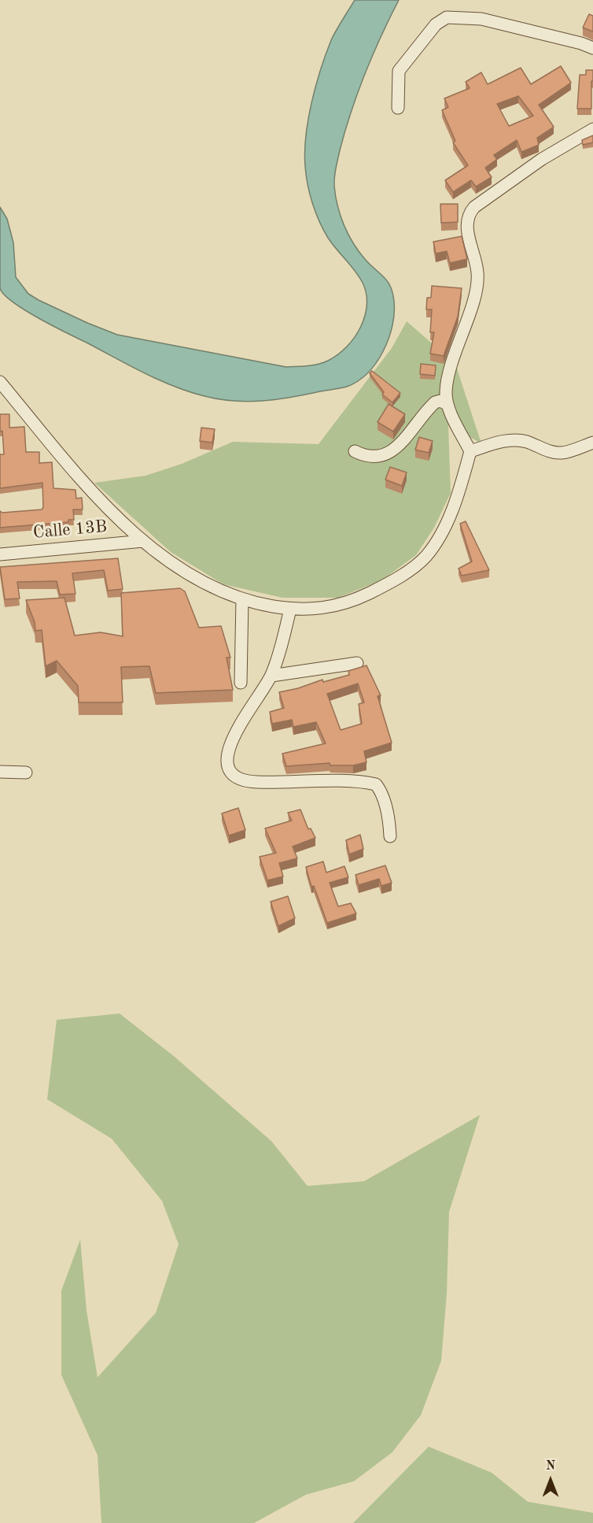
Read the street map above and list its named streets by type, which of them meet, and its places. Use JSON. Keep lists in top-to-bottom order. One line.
{"streets":{"street":["Calle 13B"]},"north":"top"}
